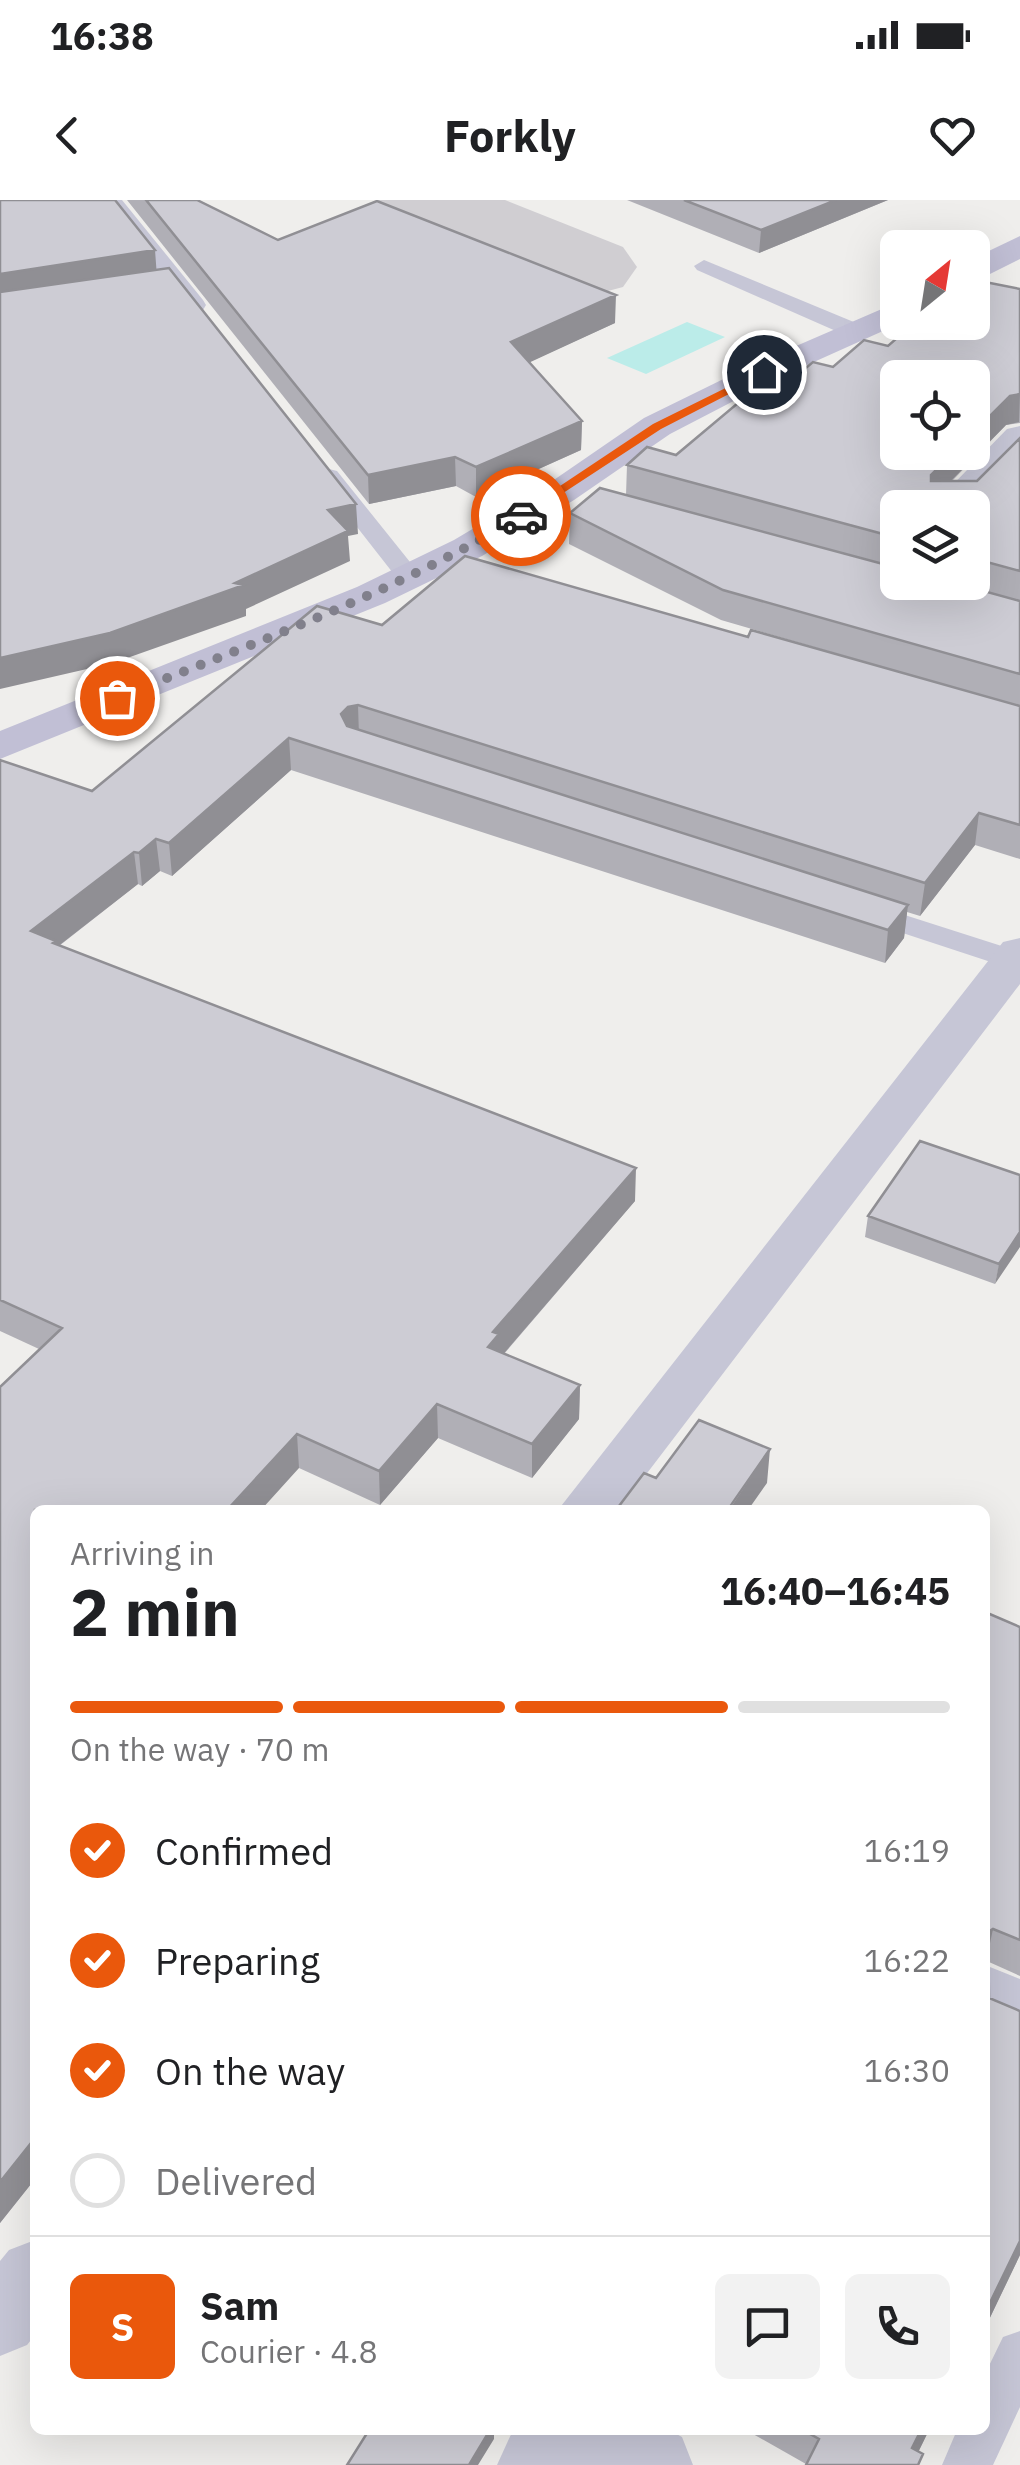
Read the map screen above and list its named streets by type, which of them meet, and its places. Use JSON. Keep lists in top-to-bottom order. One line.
{"north":"top right","page":{"status":"16:38","header":"Forkly","heading":["2 min","Arriving in","16:40–16:45"],"panel":["Sam","Courier · 4.8"],"bar":"On the way · 70 m","list":[["Confirmed","16:19"],["Preparing","16:22"],["On the way","16:30"],"Delivered"],"round":"S"}}
